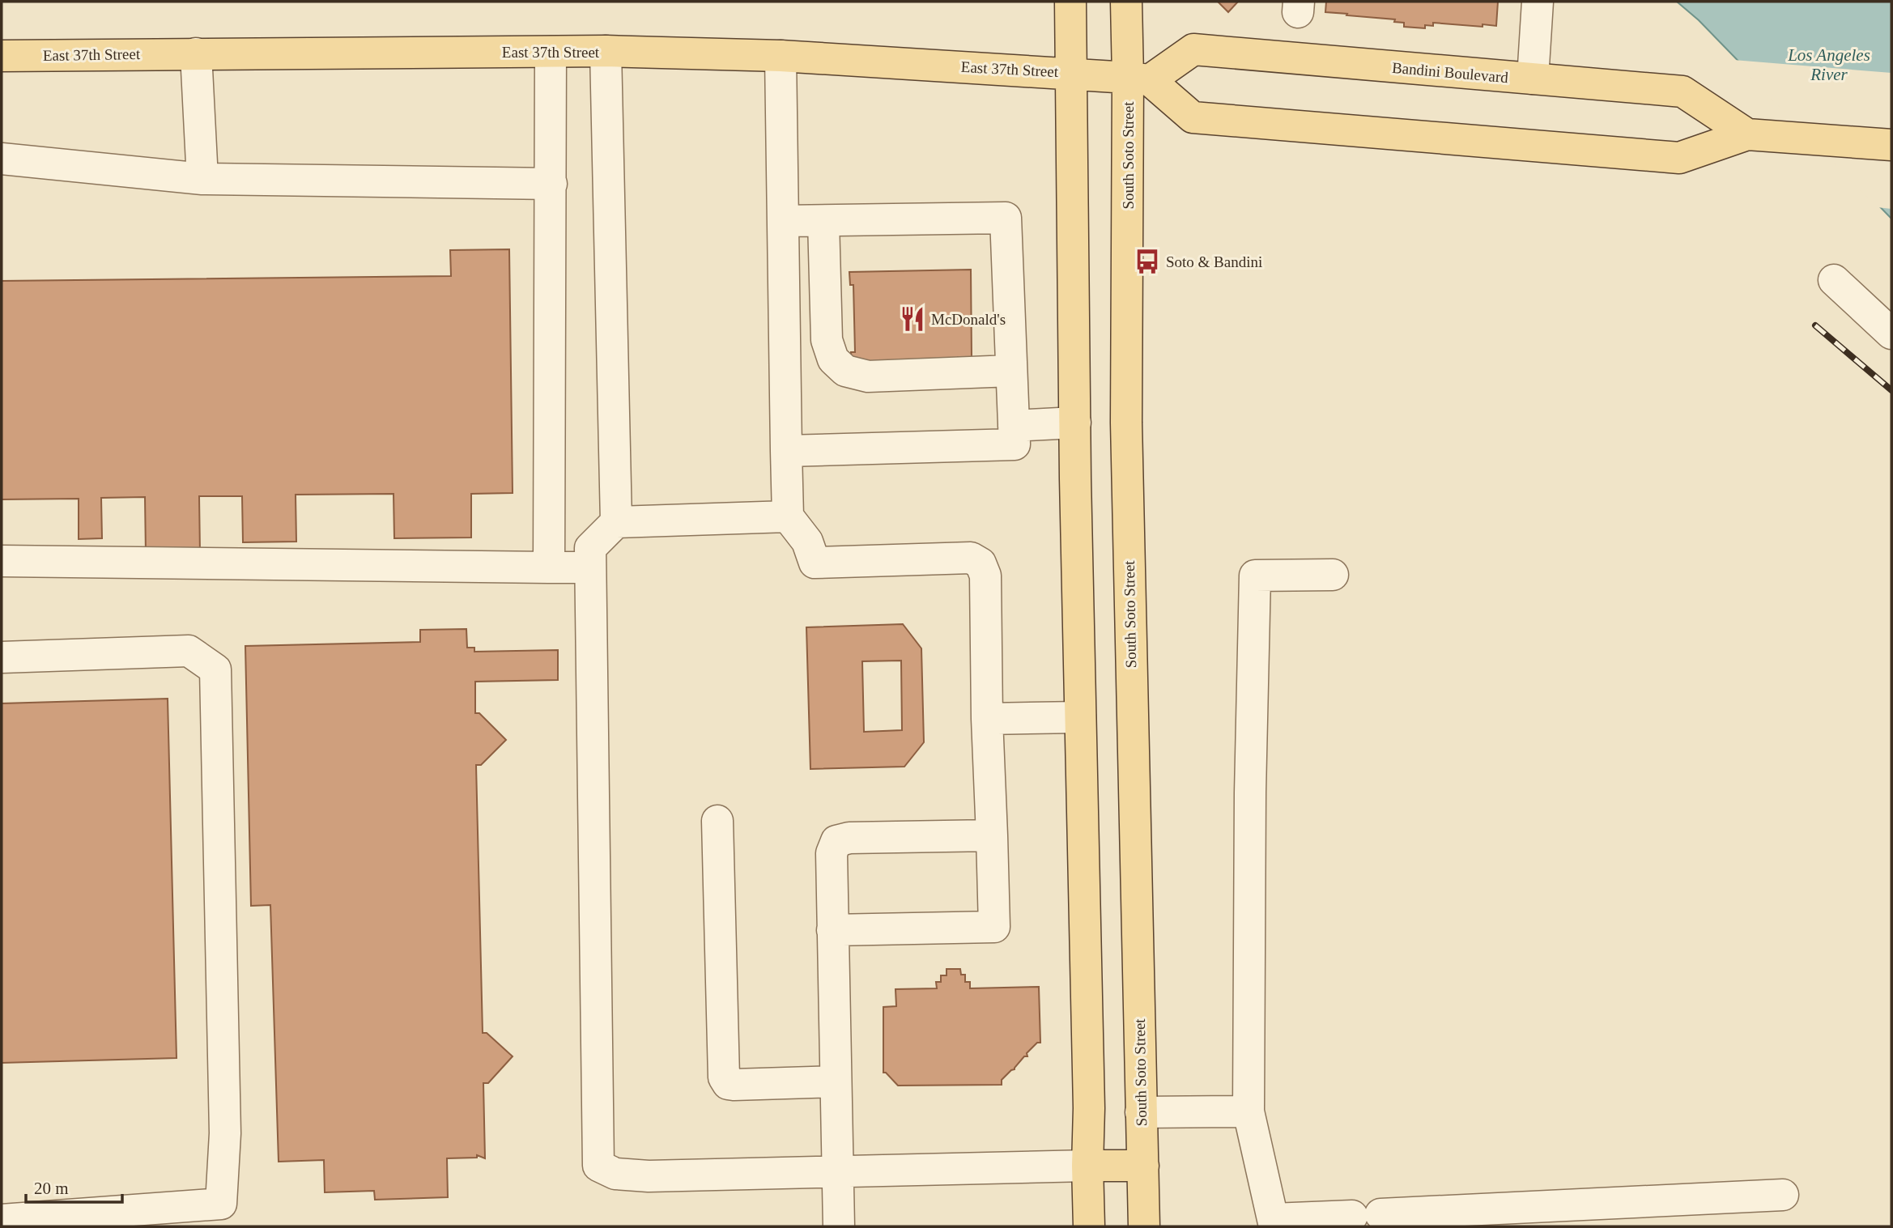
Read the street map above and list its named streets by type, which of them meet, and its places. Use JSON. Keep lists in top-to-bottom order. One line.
{"streets":{"main road":["East 37th Street","Bandini Boulevard","South Soto Street"]},"crossings":[["East 37th Street","Bandini Boulevard"],["East 37th Street","South Soto Street"],["Bandini Boulevard","South Soto Street"]],"water":["Los Angeles River"],"places":{"bus stop":["Soto & Bandini"],"restaurant":["McDonald's"]},"scale_bar":"20 m"}
